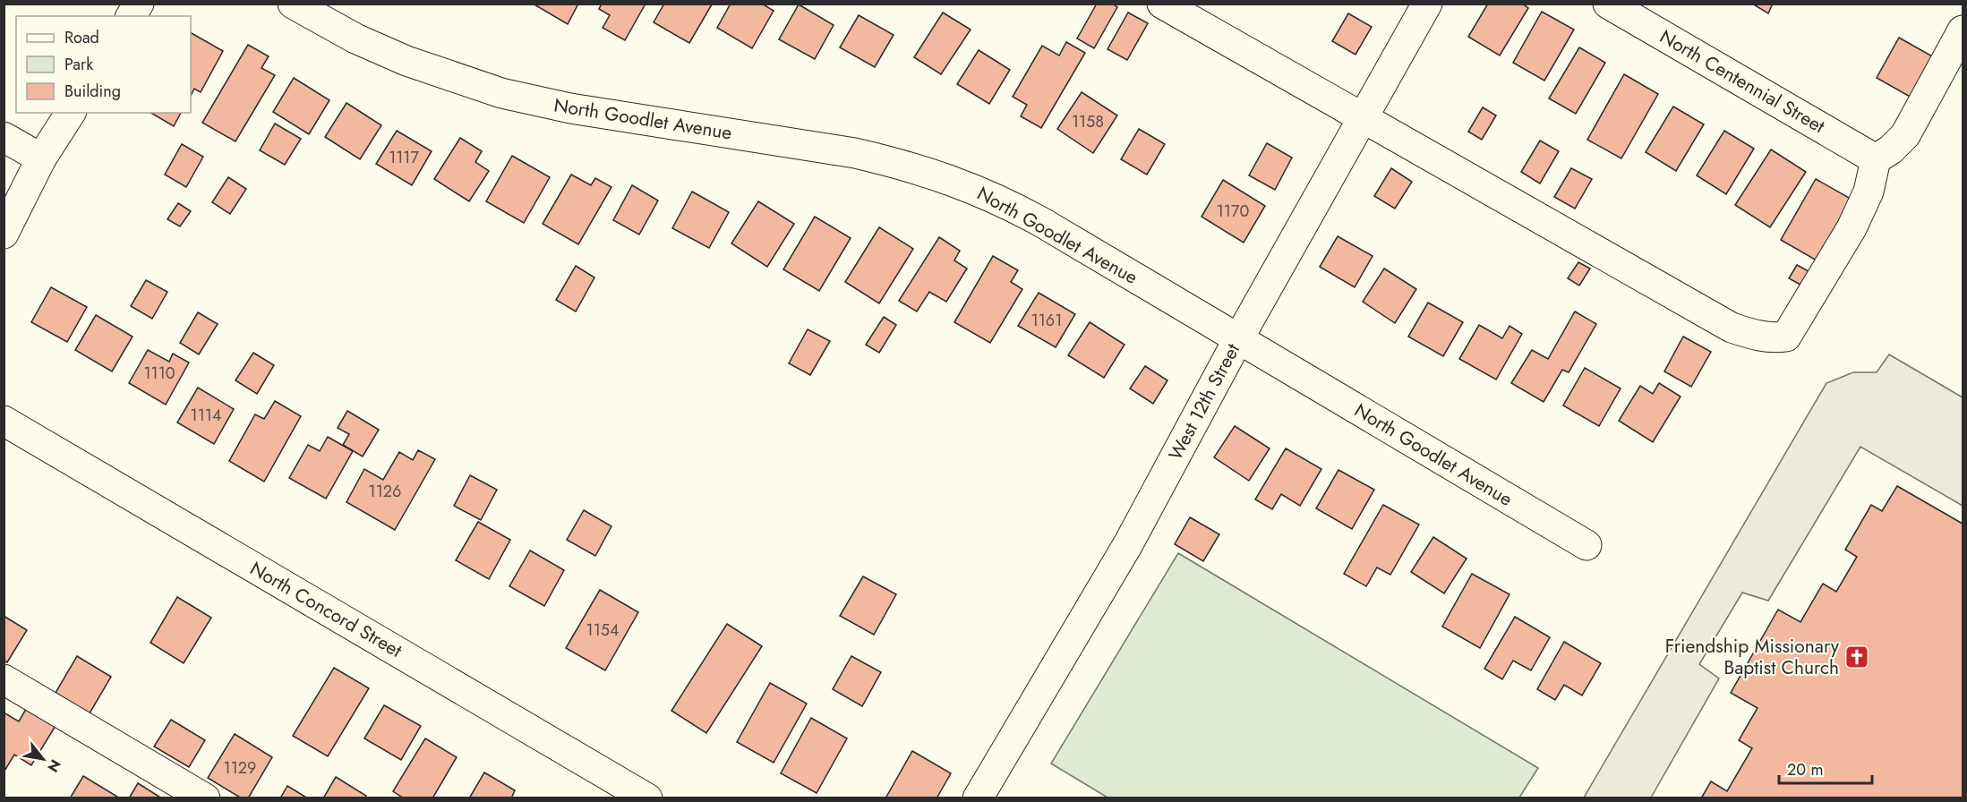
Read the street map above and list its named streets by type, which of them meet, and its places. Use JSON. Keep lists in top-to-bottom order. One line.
{"streets":{"street":["North Centennial Street","North Goodlet Avenue","West 12th Street","North Concord Street"]},"crossings":[["North Goodlet Avenue","West 12th Street"]],"places":{"church":["Friendship Missionary Baptist Church"]},"house_numbers":["1158","1117","1170","1161","1110","1114","1126","1154","1129"],"legend":["Road","Park","Building"],"scale_bar":"20 m","north":"bottom right"}
